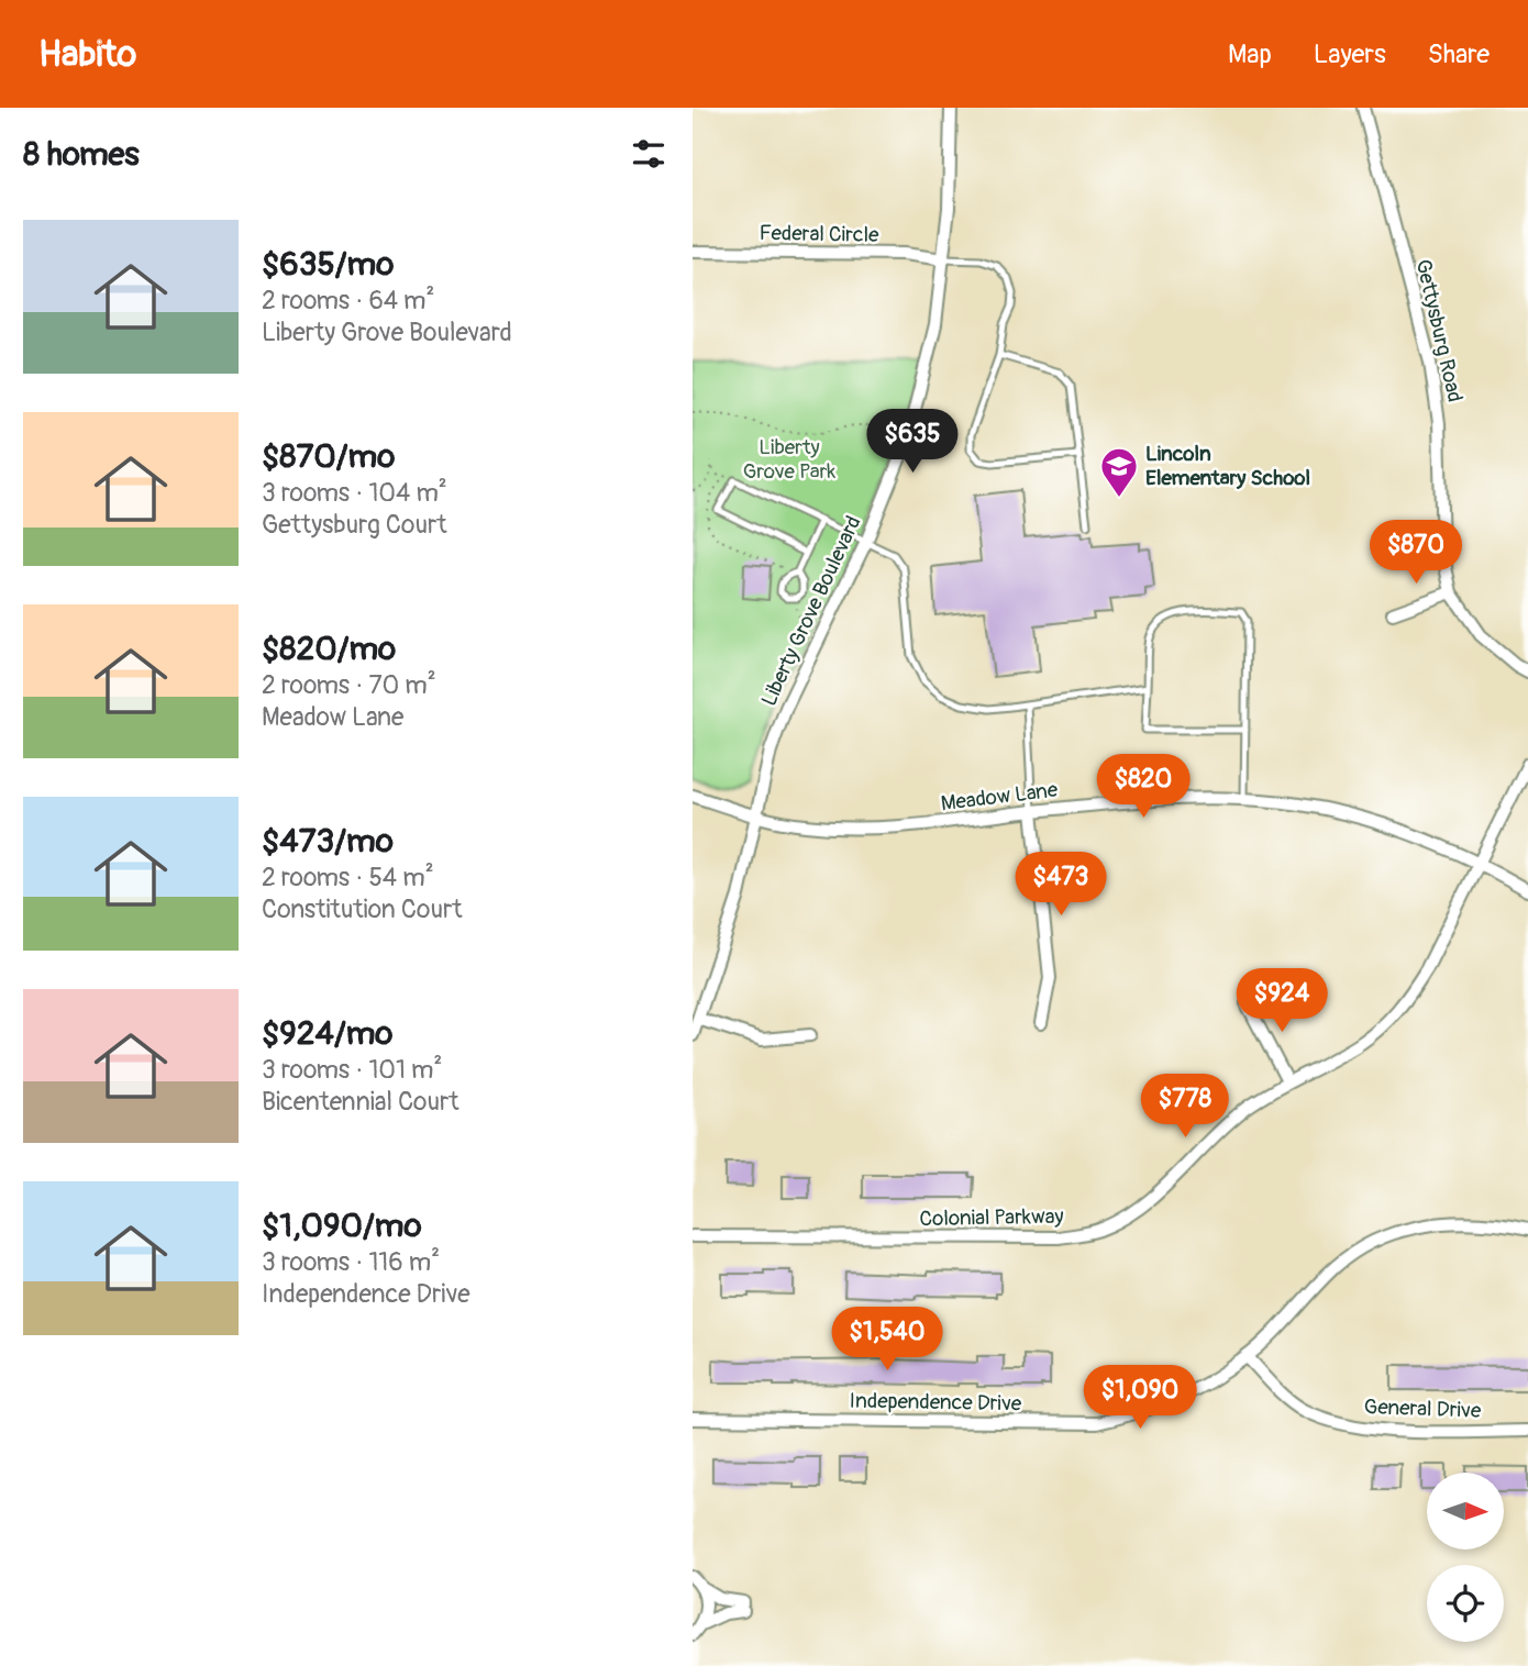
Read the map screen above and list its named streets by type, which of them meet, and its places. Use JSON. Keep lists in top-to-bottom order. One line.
{"streets":{"street":["Federal Circle","Gettysburg Road","Liberty Grove Boulevard","Meadow Lane","Colonial Parkway","Independence Drive","General Drive"]},"crossings":[["Federal Circle","Liberty Grove Boulevard"],["Liberty Grove Boulevard","Meadow Lane"],["Meadow Lane","Colonial Parkway"],["Independence Drive","General Drive"]],"parks":["Liberty Grove Park"],"places":{"school or university":["Lincoln Elementary School"]},"north":"right","page":{"header":"Habito","nav":["Map","Layers","Share"],"heading":"8 homes","list":[{"name":"$635/mo","note":"2 rooms · 64 m² · Liberty Grove Boulevard"},{"name":"$870/mo","note":"3 rooms · 104 m² · Gettysburg Court"},{"name":"$820/mo","note":"2 rooms · 70 m² · Meadow Lane"},{"name":"$473/mo","note":"2 rooms · 54 m² · Constitution Court"},{"name":"$924/mo","note":"3 rooms · 101 m² · Bicentennial Court"},{"name":"$1,090/mo","note":"3 rooms · 116 m² · Independence Drive"}],"price":["$635","$870","$820","$473","$924","$778","$1,540","$1,090"]}}
